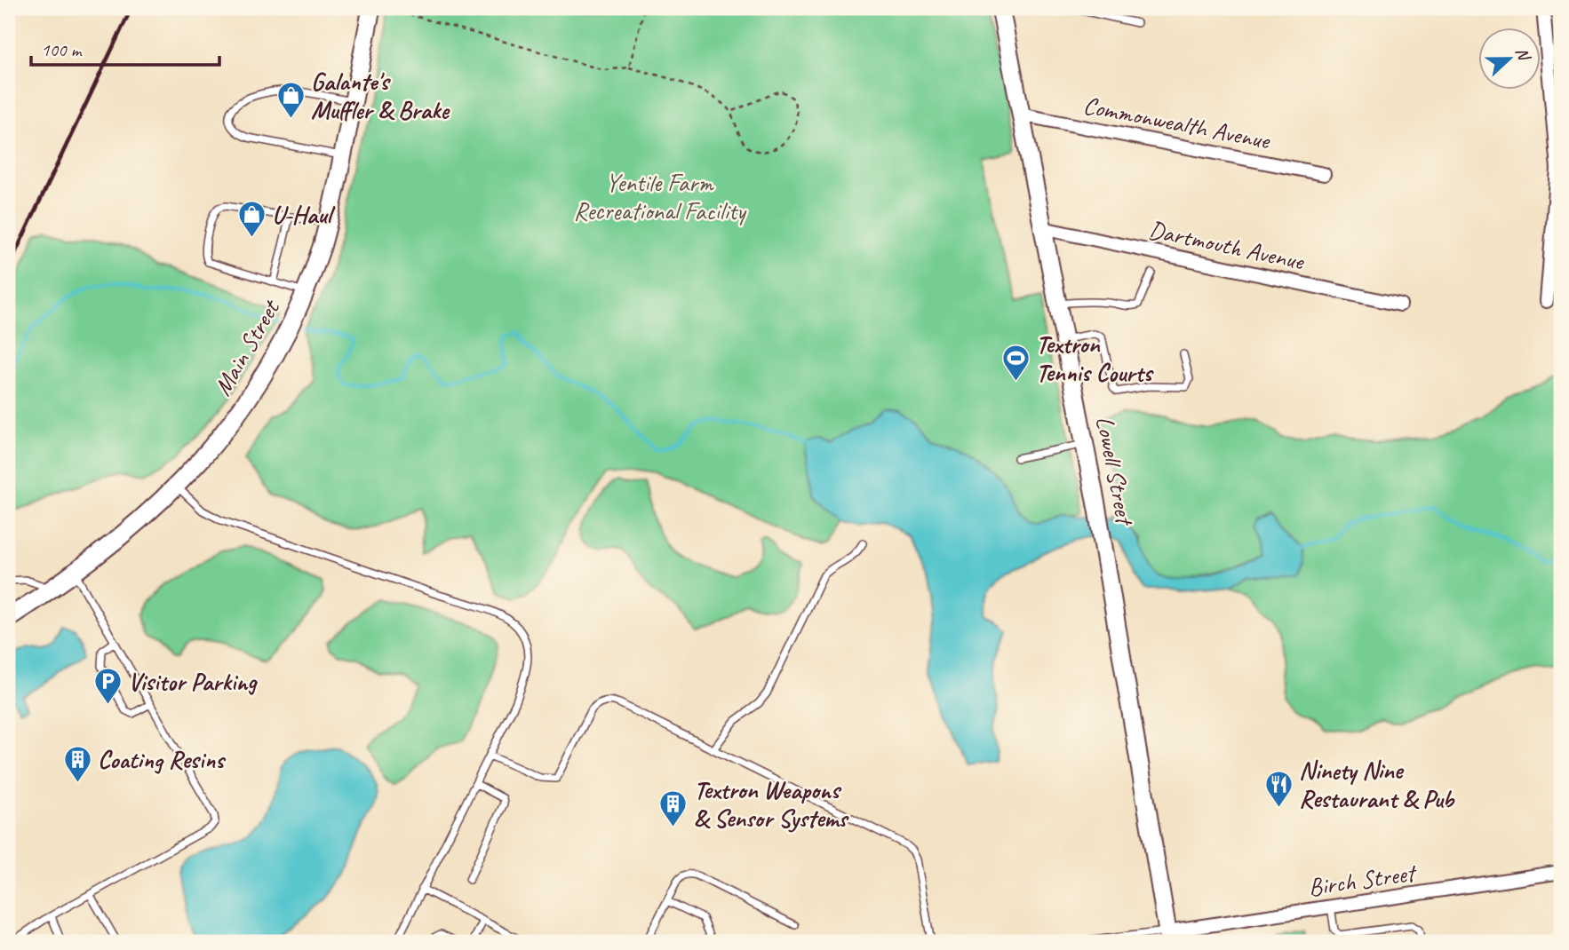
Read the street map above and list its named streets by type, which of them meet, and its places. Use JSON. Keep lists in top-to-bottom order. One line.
{"streets":{"main road":["Main Street","Lowell Street"],"street":["Commonwealth Avenue","Dartmouth Avenue","Birch Street"]},"crossings":[["Commonwealth Avenue","Lowell Street"],["Dartmouth Avenue","Lowell Street"],["Lowell Street","Birch Street"]],"parks":["Yentile Farm Recreational Facility"],"places":{"shop":["Galante's Muffler & Brake","U-Haul"],"sports":["Textron Tennis Courts"],"parking":["Visitor Parking"],"building":["Coating Resins","Textron Weapons & Sensor Systems"],"restaurant":["Ninety Nine Restaurant & Pub"]},"scale_bar":"100 m","north":"right"}
